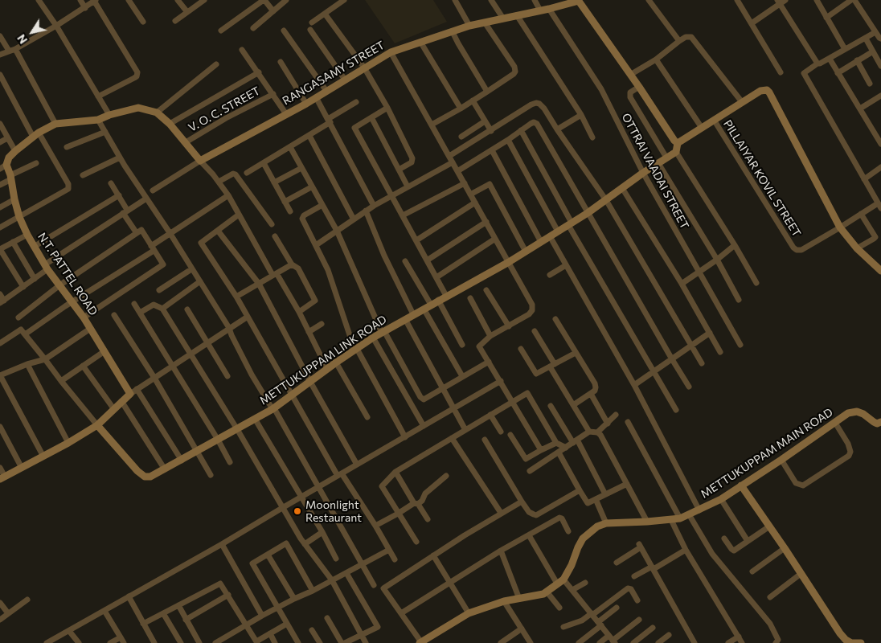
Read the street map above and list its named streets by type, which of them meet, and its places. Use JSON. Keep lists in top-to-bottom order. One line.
{"streets":{"street":["RANGASAMY STREET","V. O. C. STREET","OTTRAI VAADAI STREET","PILLAIYAR KOVIL STREET","N.T. PATTEL ROAD","METTUKUPPAM LINK ROAD","METTUKUPPAM MAIN ROAD"]},"crossings":[["RANGASAMY STREET","OTTRAI VAADAI STREET"],["RANGASAMY STREET","N.T. PATTEL ROAD"],["V. O. C. STREET","N.T. PATTEL ROAD"],["OTTRAI VAADAI STREET","METTUKUPPAM LINK ROAD"]],"places":["Moonlight Restaurant"],"north":"bottom left"}
